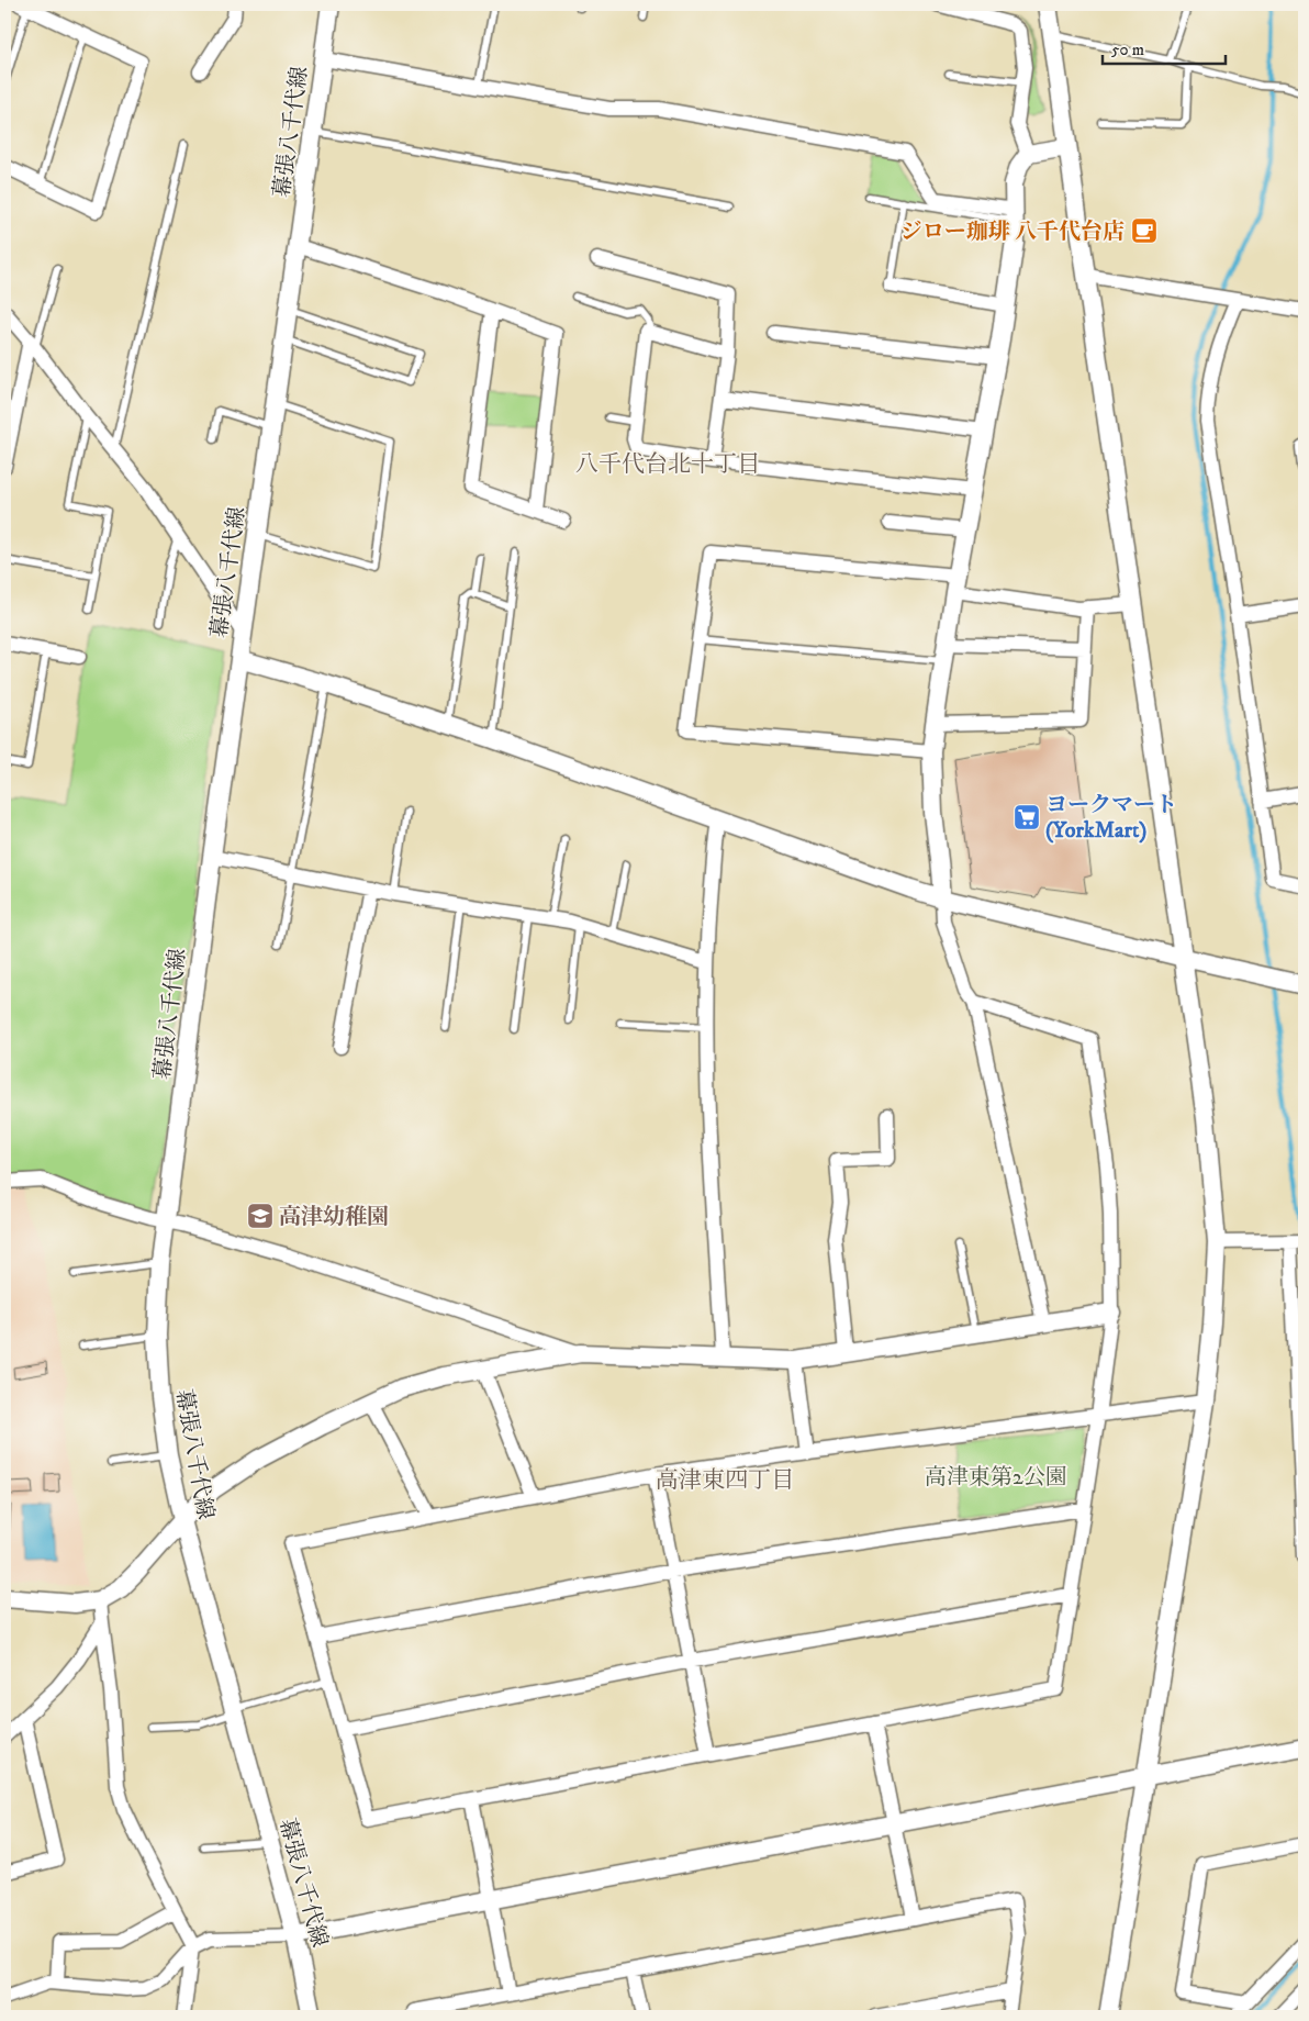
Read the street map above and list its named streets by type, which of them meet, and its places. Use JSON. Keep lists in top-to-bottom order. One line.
{"streets":{"street":["幕張八千代線"]},"districts":["八千代台北十丁目","高津東四丁目"],"parks":["高津東第2公園"],"places":{"cafe":["ジロー珈琲 八千代台店"],"supermarket":["ヨークマート (YorkMart)"],"school or university":["高津幼稚園"]},"scale_bar":"50 m"}
